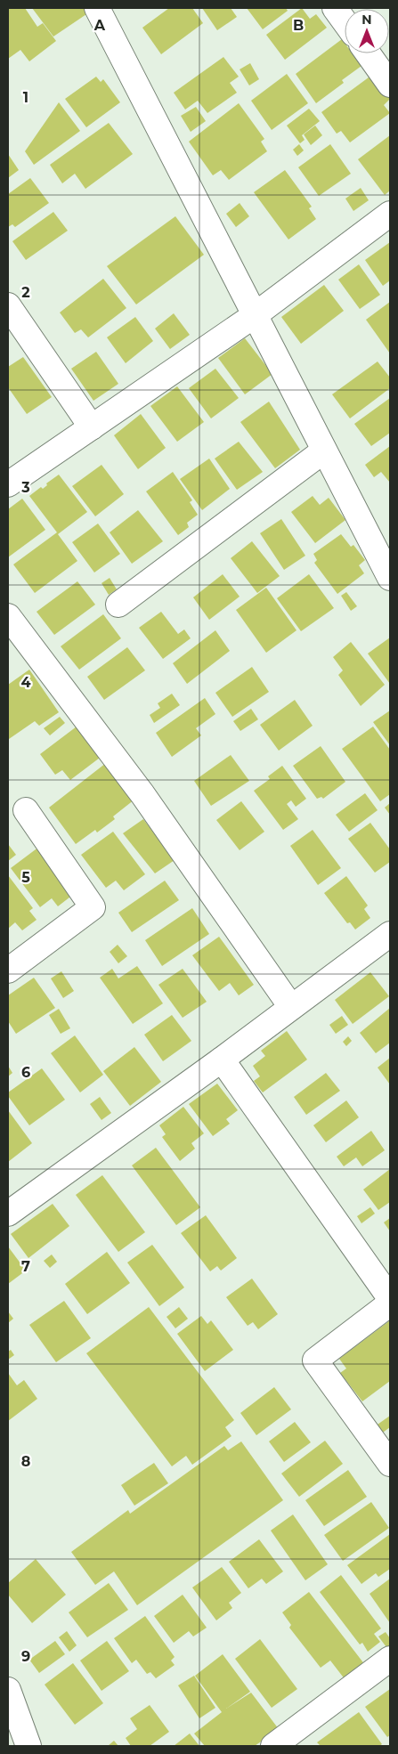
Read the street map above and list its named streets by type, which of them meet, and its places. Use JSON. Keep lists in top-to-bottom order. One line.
{"north":"top","grid":{"columns":["A","B"],"rows":["1","2","3","4","5","6","7","8","9"]}}
